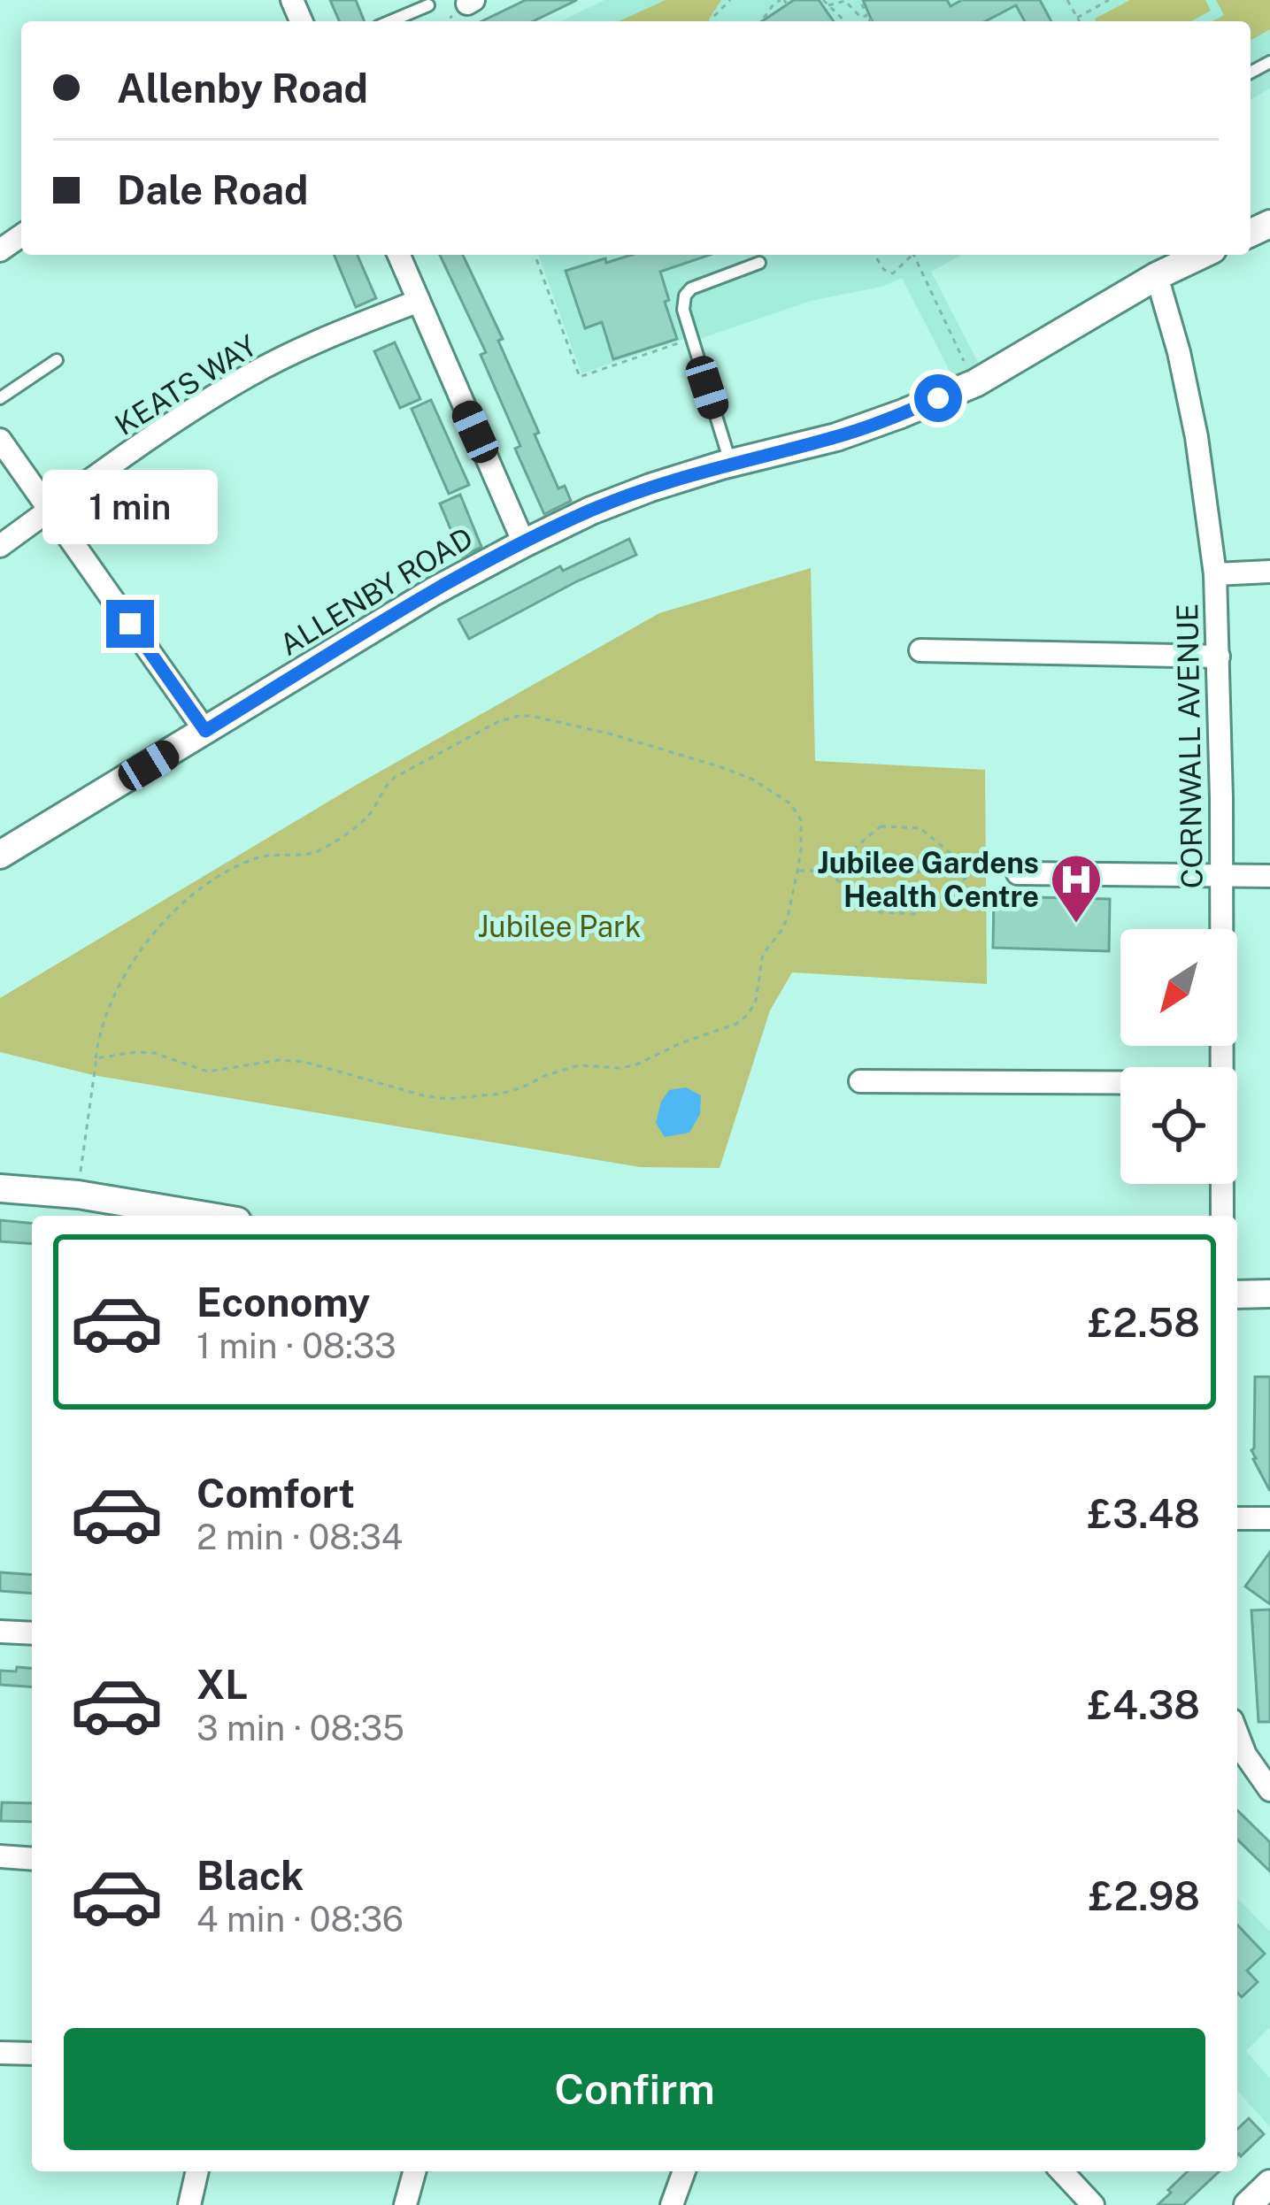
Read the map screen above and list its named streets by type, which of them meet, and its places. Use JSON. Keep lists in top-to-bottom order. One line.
{"streets":{"street":["KEATS WAY","ALLENBY ROAD","CORNWALL AVENUE"]},"crossings":[["ALLENBY ROAD","CORNWALL AVENUE"]],"parks":["Jubilee Park"],"places":{"hospital":["Jubilee Gardens Health Centre"]},"north":"bottom left","page":{"banner":["Allenby Road","Dale Road"],"bubble":"1 min","list":[{"name":"Economy","note":"1 min · 08:33","value":"£2.58"},{"name":"Comfort","note":"2 min · 08:34","value":"£3.48"},{"name":"XL","note":"3 min · 08:35","value":"£4.38"},{"name":"Black","note":"4 min · 08:36","value":"£2.98"}],"buttons":"Confirm"}}
